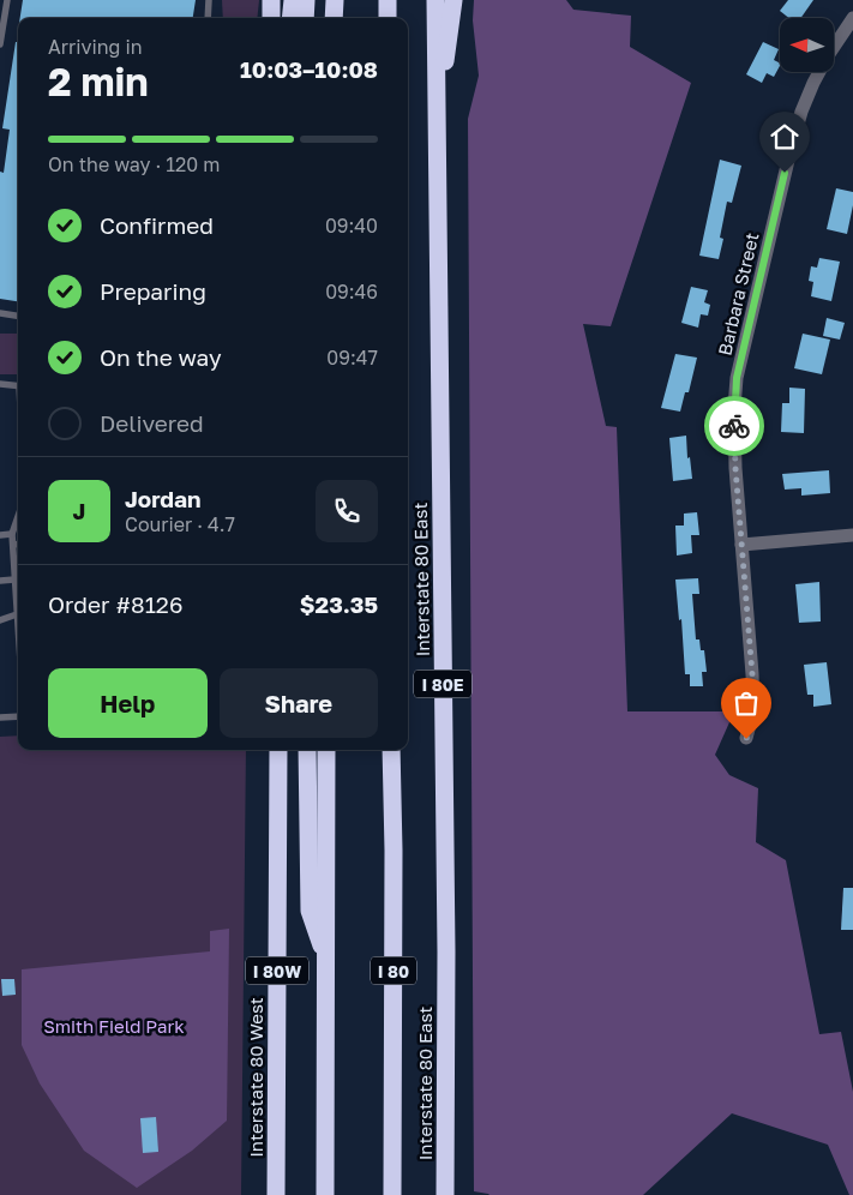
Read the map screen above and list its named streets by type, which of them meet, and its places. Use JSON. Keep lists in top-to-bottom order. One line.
{"streets":{"highway":["Interstate 80 East","I 80E","I 80W","I 80","Interstate 80 West"],"street":["Barbara Street"]},"parks":["Smith Field Park"],"north":"left","page":{"heading":["2 min","Arriving in","10:03–10:08"],"panel":["Jordan","Courier · 4.7","Order #8126","$23.35"],"bar":"On the way · 120 m","list":[["Confirmed","09:40"],["Preparing","09:46"],["On the way","09:47"],"Delivered"],"round":"J","buttons":["Help","Share"]}}
